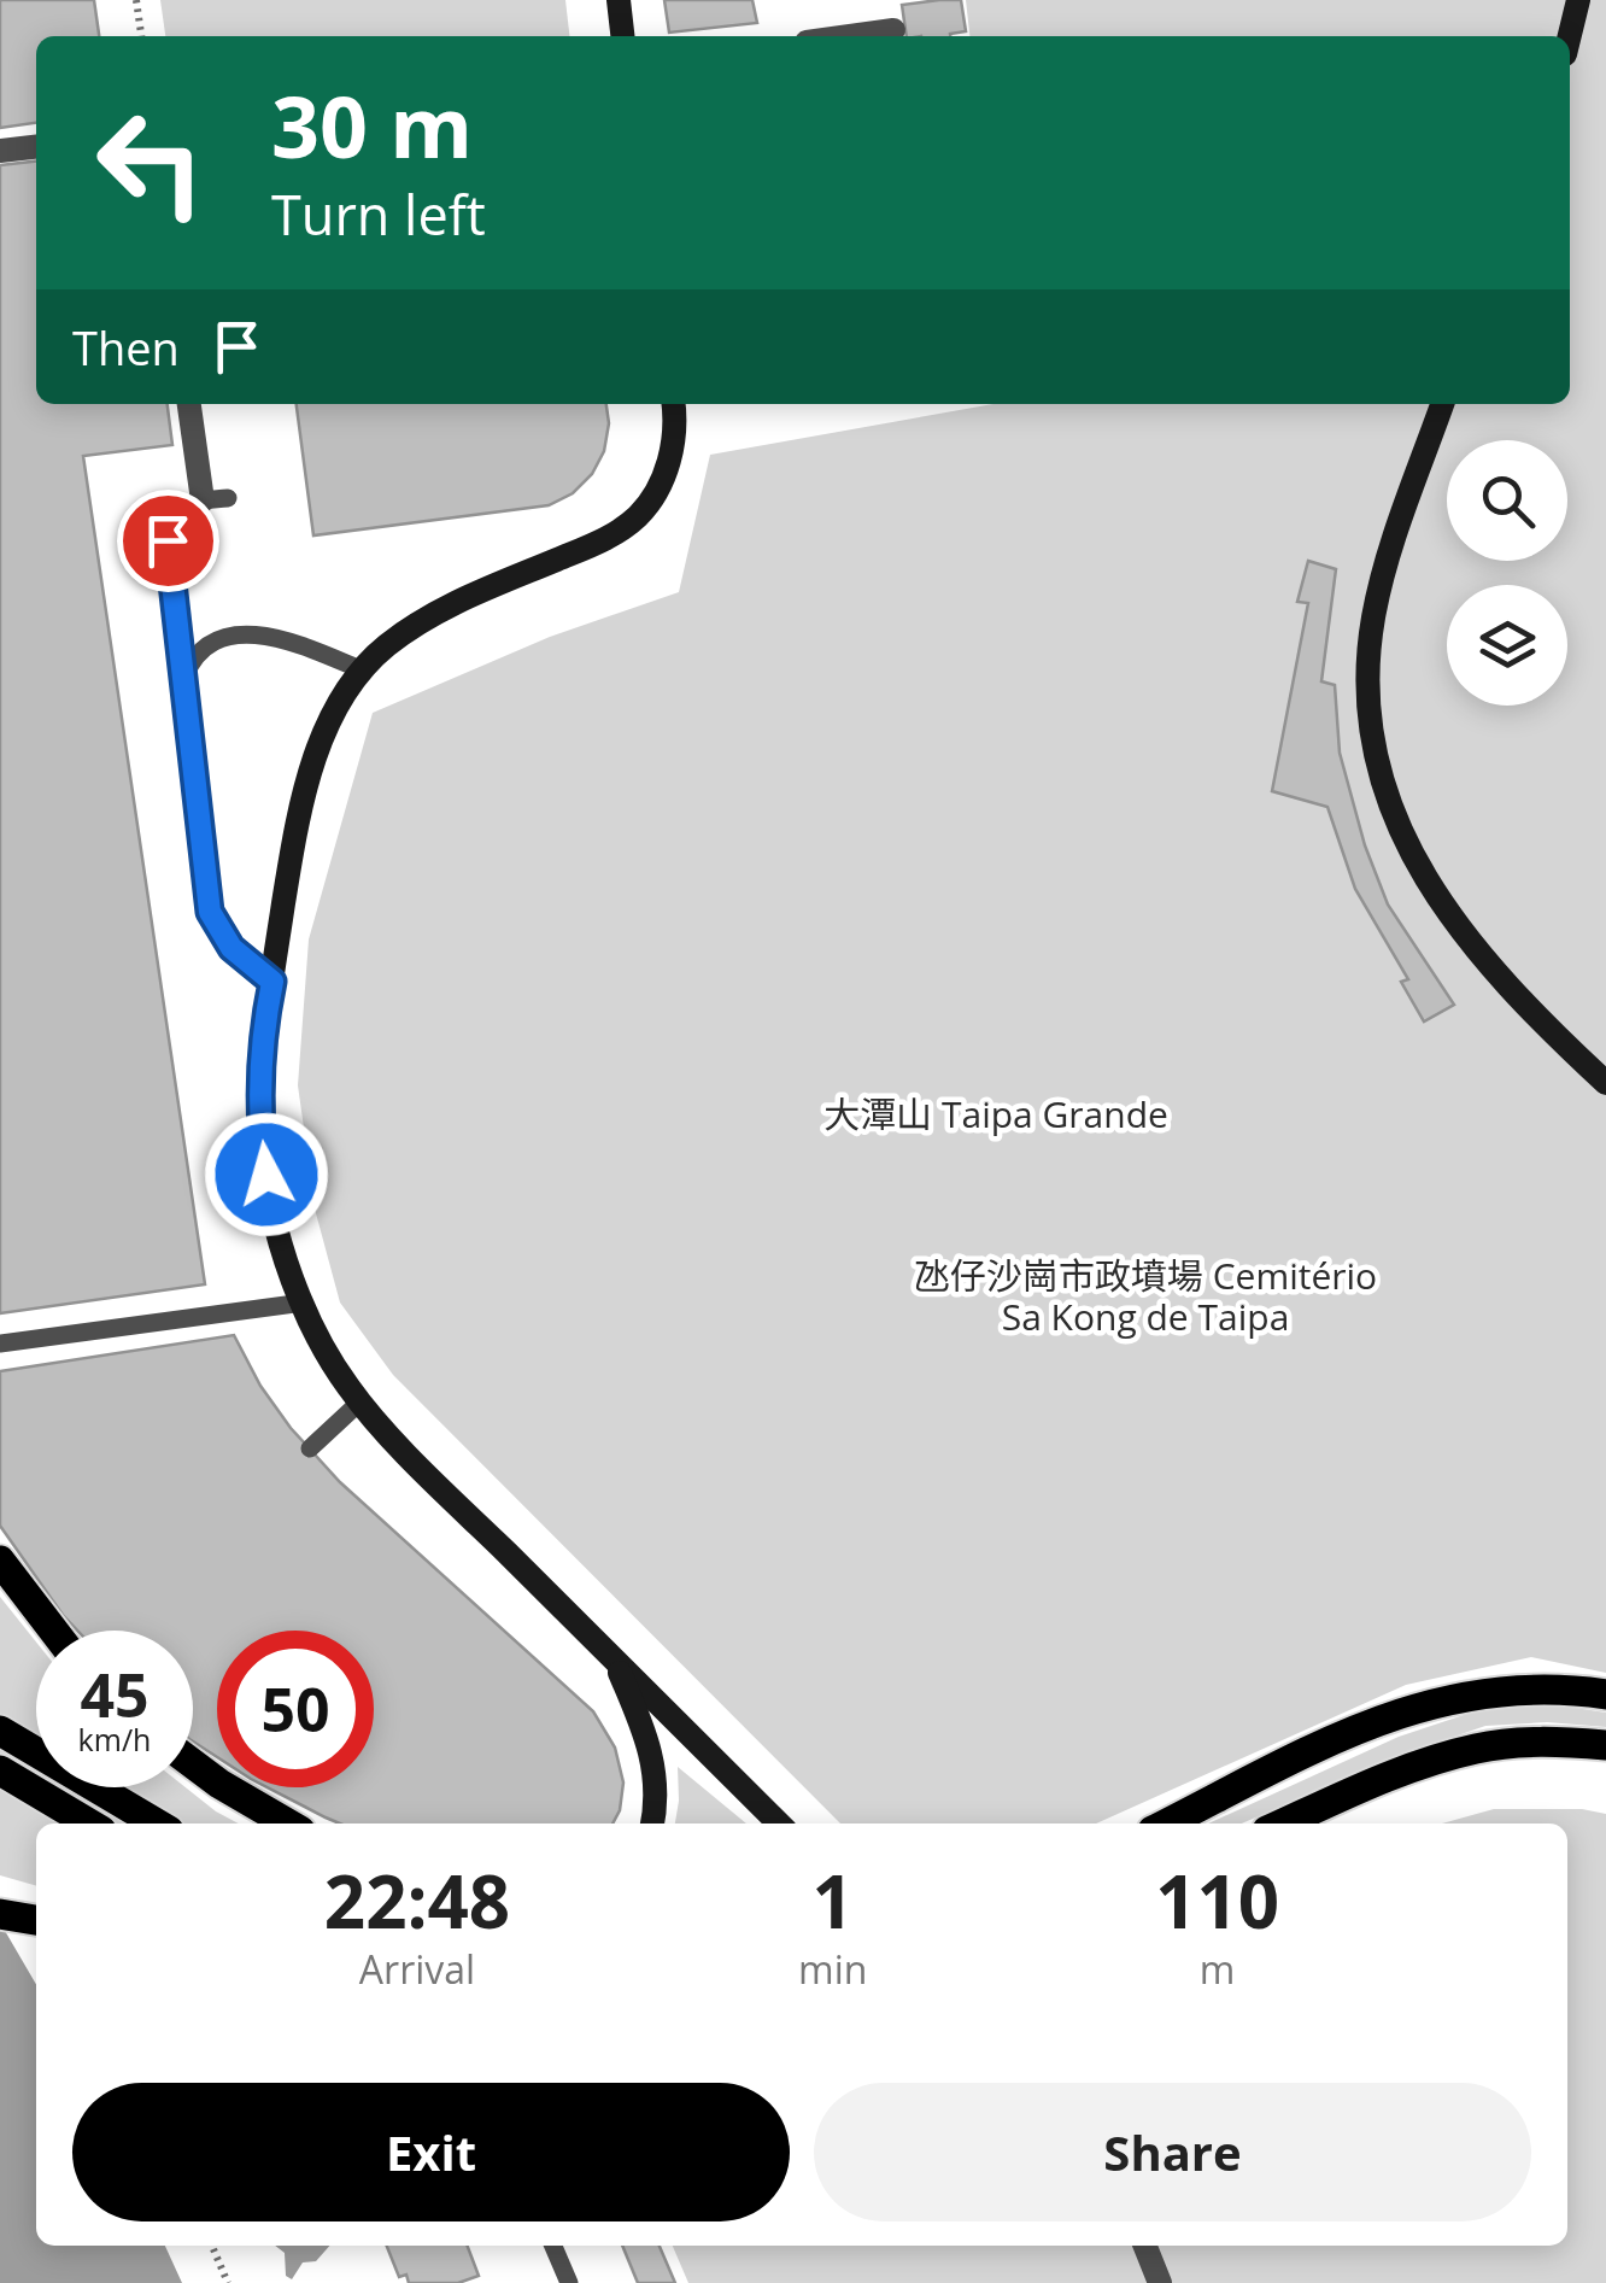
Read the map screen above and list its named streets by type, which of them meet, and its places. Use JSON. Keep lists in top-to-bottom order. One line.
{"parks":["大潭山 Taipa Grande","氹仔沙崗市政墳場 Cemitério Sa Kong de Taipa"],"page":{"turn":["30 m","Turn left"],"then":"Then","speed":"45 km/h","limit":"50","eta":["22:48","Arrival","1","min","110","m"],"buttons":["Exit","Share"]}}
